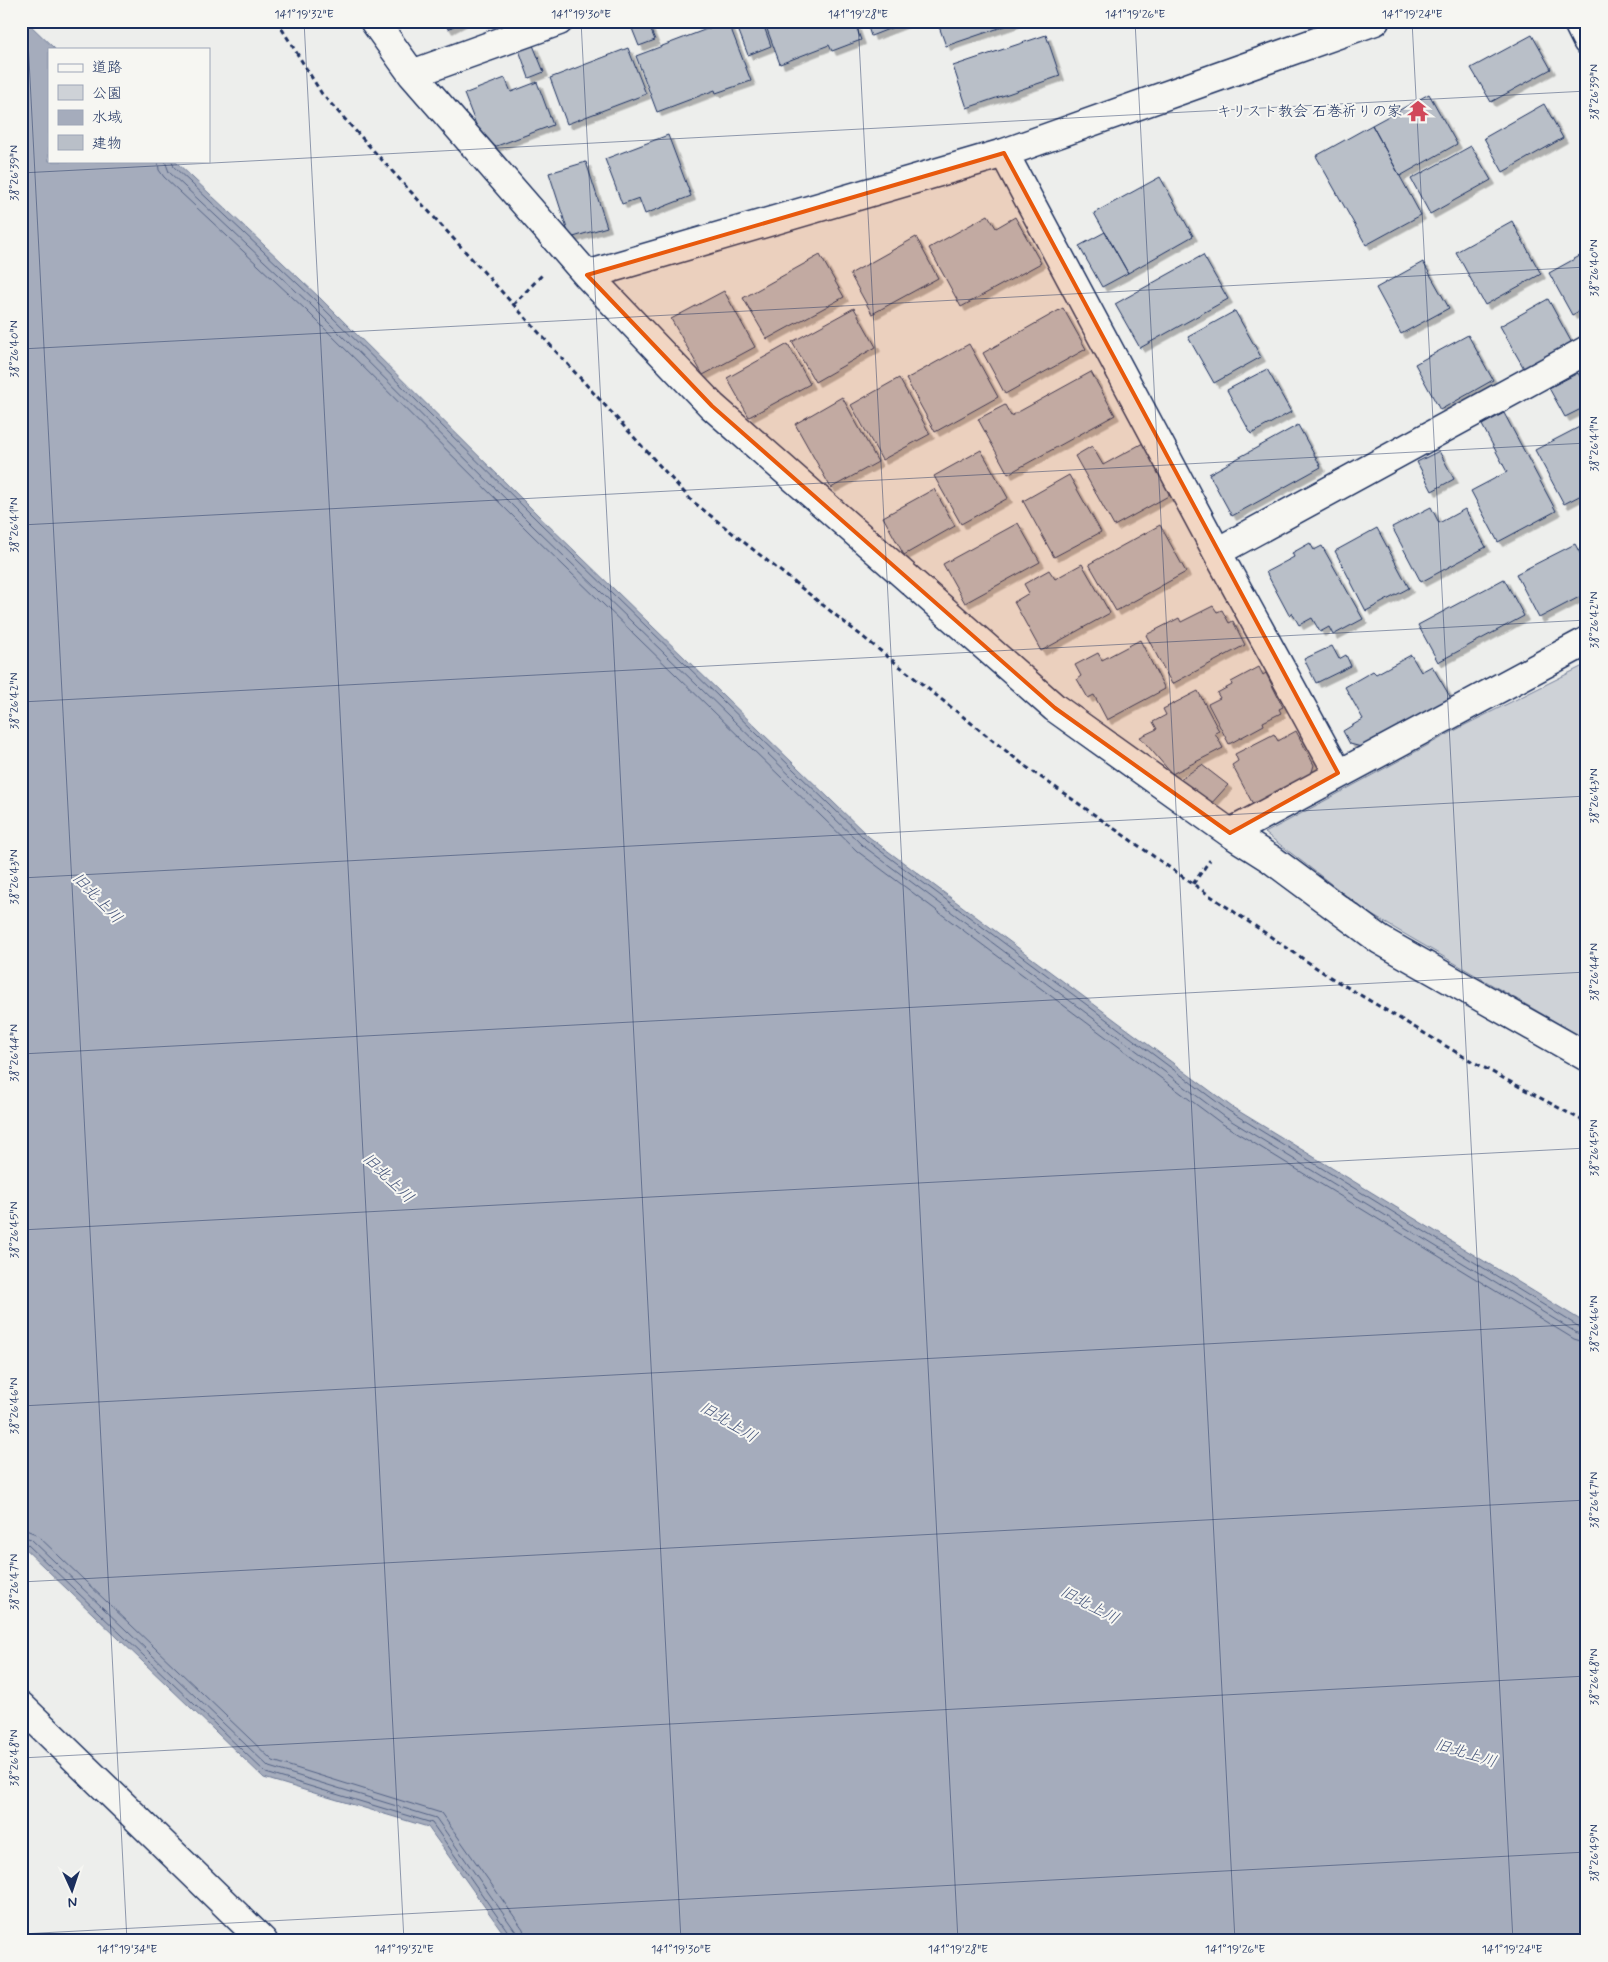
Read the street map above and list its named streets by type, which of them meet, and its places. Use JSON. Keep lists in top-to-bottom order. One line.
{"water":["旧北上川"],"places":{"temple":["キリスト教会 石巻祈りの家"]},"legend":["道路","公園","水域","建物"],"north":"bottom","coordinates":["141°19'32\"E","141°19'30\"E","141°19'28\"E","141°19'26\"E","141°19'24\"E","38°26'39\"N","38°26'40\"N","38°26'41\"N","38°26'42\"N","38°26'43\"N","38°26'44\"N","38°26'45\"N","38°26'46\"N","38°26'47\"N","38°26'48\"N","38°26'49\"N","141°19'34\"E"]}
